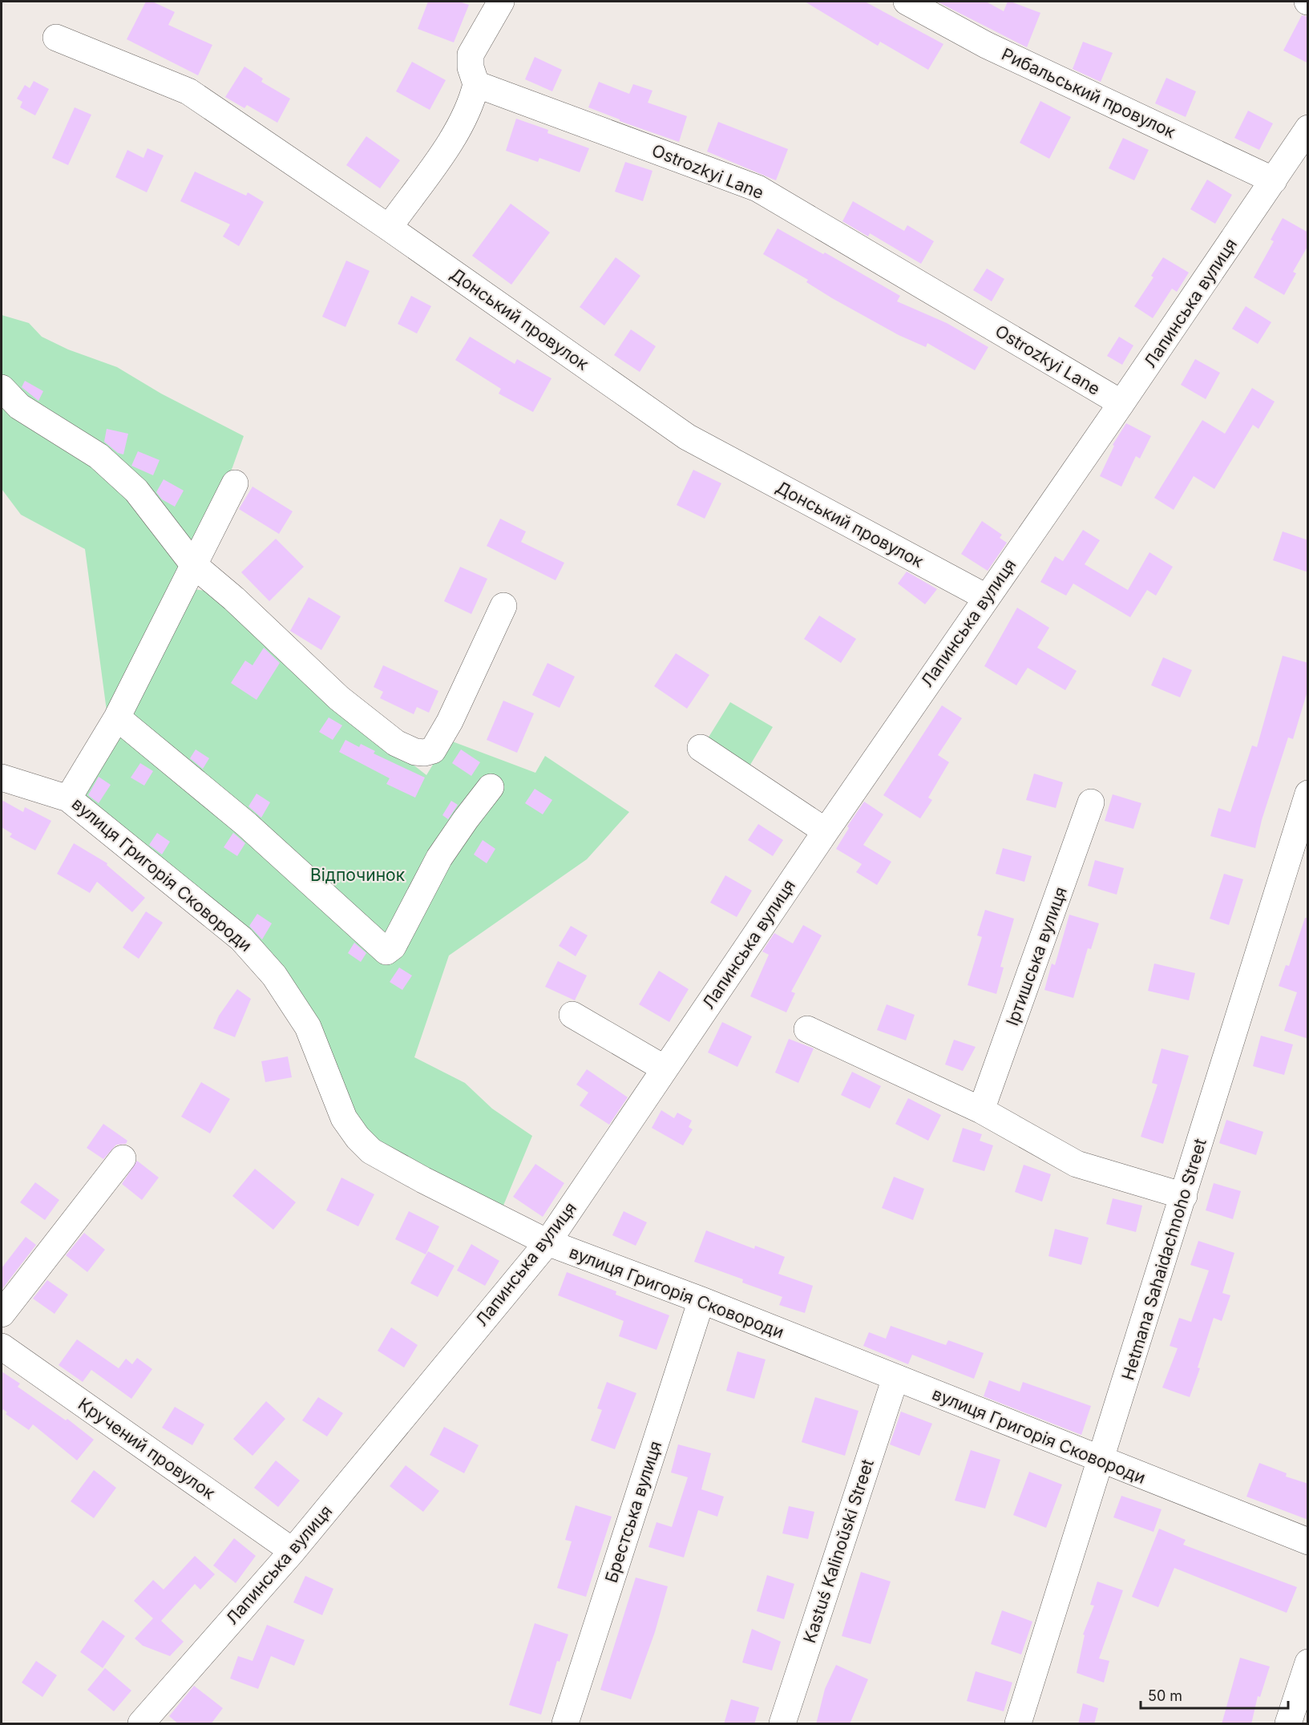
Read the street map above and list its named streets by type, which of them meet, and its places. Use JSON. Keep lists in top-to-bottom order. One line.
{"streets":{"street":["Рибальський провулок","Ostrozkyi Lane","Лапинська вулиця","Донський провулок","вулиця Григорія Сковороди","Іртишська вулиця","Hetmana Sahaidachnoho Street","Кручений провулок","Брестська вулиця","Kastuś Kalinoŭski Street"]},"crossings":[["Рибальський провулок","Лапинська вулиця"],["Ostrozkyi Lane","Лапинська вулиця"],["Лапинська вулиця","Донський провулок"],["Лапинська вулиця","вулиця Григорія Сковороди"],["Лапинська вулиця","Кручений провулок"],["вулиця Григорія Сковороди","Hetmana Sahaidachnoho Street"],["вулиця Григорія Сковороди","Брестська вулиця"],["вулиця Григорія Сковороди","Kastuś Kalinoŭski Street"]],"parks":["Відпочинок"],"scale_bar":"50 m"}
